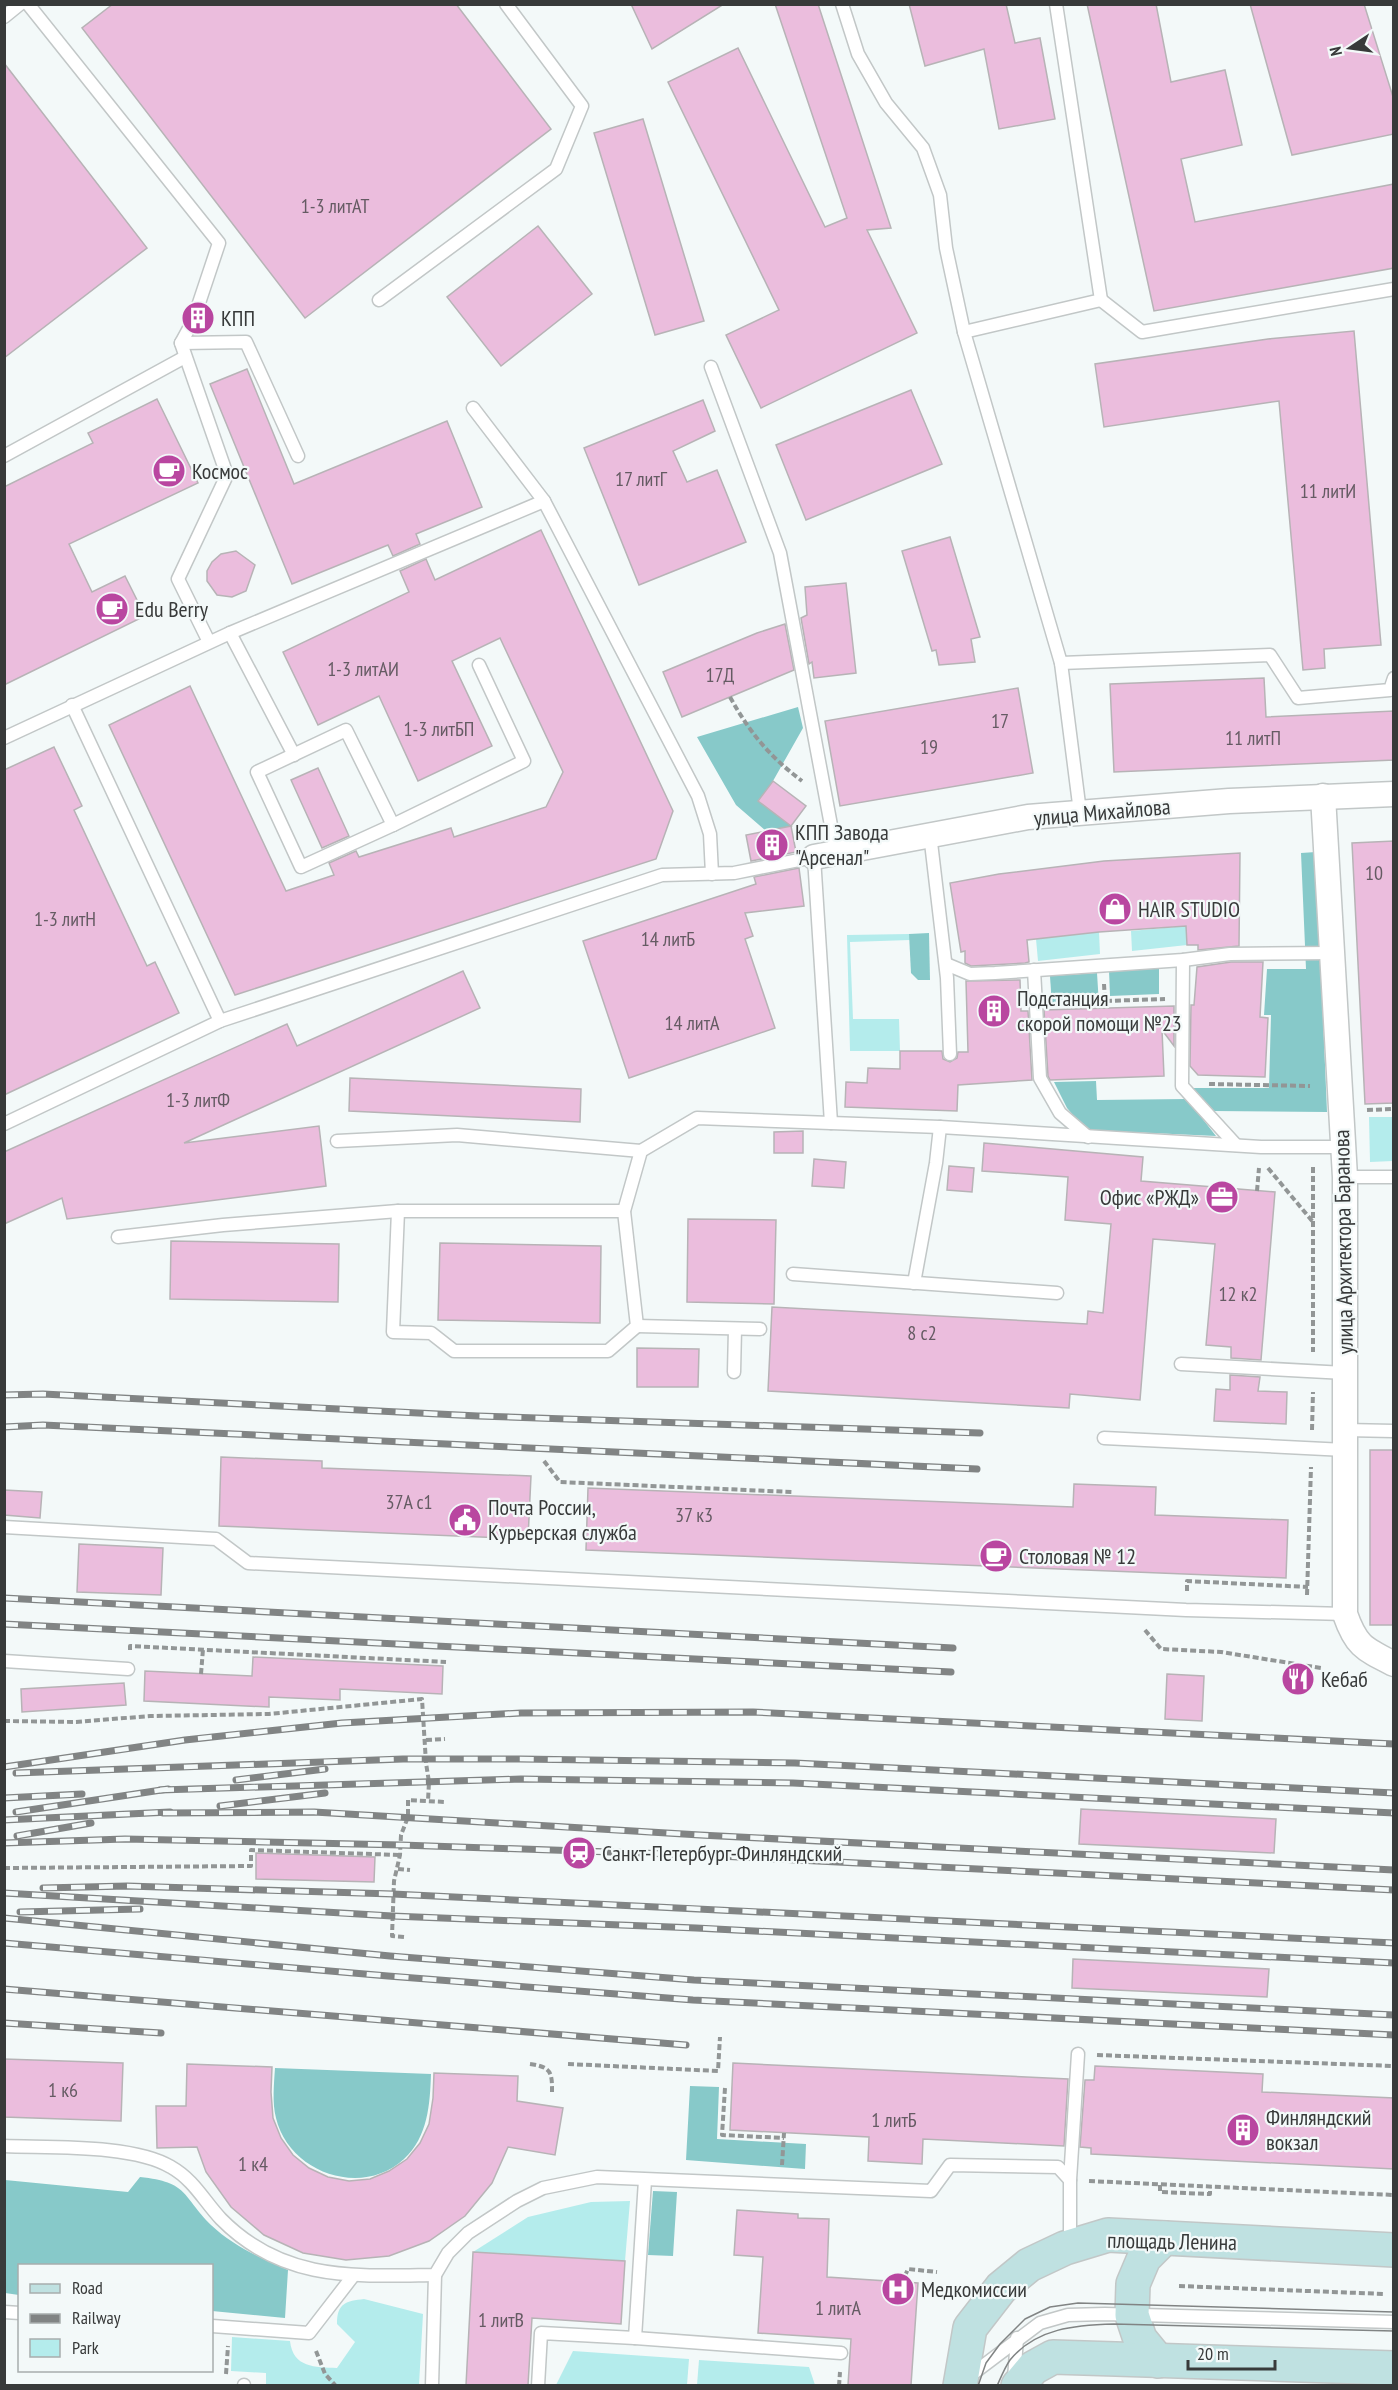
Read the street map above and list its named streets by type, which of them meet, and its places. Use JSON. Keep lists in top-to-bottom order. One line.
{"streets":{"main road":["площадь Ленина"],"street":["улица Михайлова","улица Архитектора Баранова"]},"crossings":[["улица Михайлова","улица Архитектора Баранова"]],"places":{"building":["КПП","КПП Завода \"Арсенал\"","Подстанция скорой помощи №23","Финляндский вокзал"],"cafe":["Космос","Edu Berry","Столовая № 12"],"shop":["HAIR STUDIO"],"office":["Офис «РЖД»"],"public building":["Почта России, Курьерская служба"],"restaurant":["Кебаб"],"station":["Санкт-Петербург-Финляндский"],"hospital":["Медкомиссии"]},"house_numbers":["1-3 литАТ","17 литГ","11 литИ","1-3 литАИ","17Д","17","1-3 литБП","11 литП","19","10","1-3 литН","14 литБ","14 литА","1-3 литФ","12 к2","8 с2","37А с1","37 к3","1 к6","1 литБ","1 к4","1 литА","1 литВ"],"legend":["Road","Railway","Park"],"scale_bar":"20 m","north":"left"}
